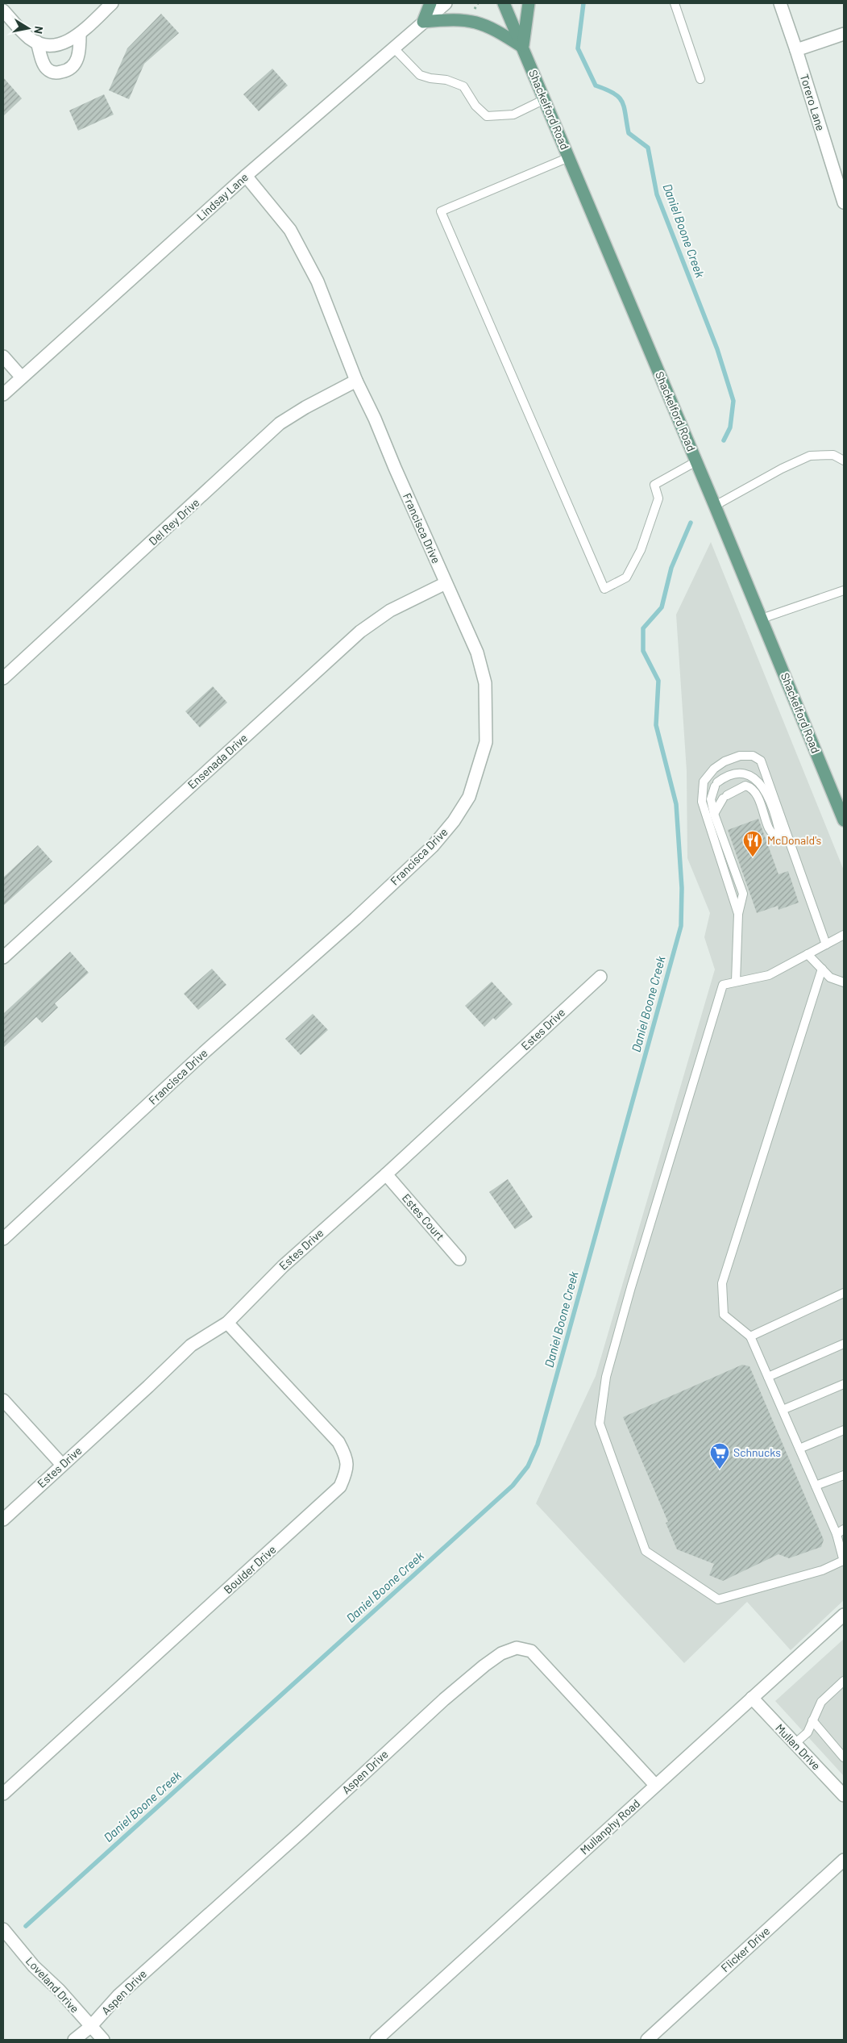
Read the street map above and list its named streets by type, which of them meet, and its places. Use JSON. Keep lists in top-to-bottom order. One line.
{"streets":{"main road":["Shackelford Road"],"street":["Torero Lane","Lindsay Lane","Del Rey Drive","Francisca Drive","Ensenada Drive","Estes Drive","Estes Court","Boulder Drive","Mullan Drive","Aspen Drive","Mullanphy Road","Flicker Drive","Loveland Drive"]},"crossings":[["Lindsay Lane","Francisca Drive"],["Del Rey Drive","Francisca Drive"],["Francisca Drive","Ensenada Drive"],["Estes Drive","Estes Court"],["Estes Drive","Boulder Drive"],["Mullan Drive","Mullanphy Road"],["Aspen Drive","Mullanphy Road"],["Aspen Drive","Loveland Drive"]],"water":["Daniel Boone Creek"],"places":{"restaurant":["McDonald's"],"supermarket":["Schnucks"]},"north":"right"}
